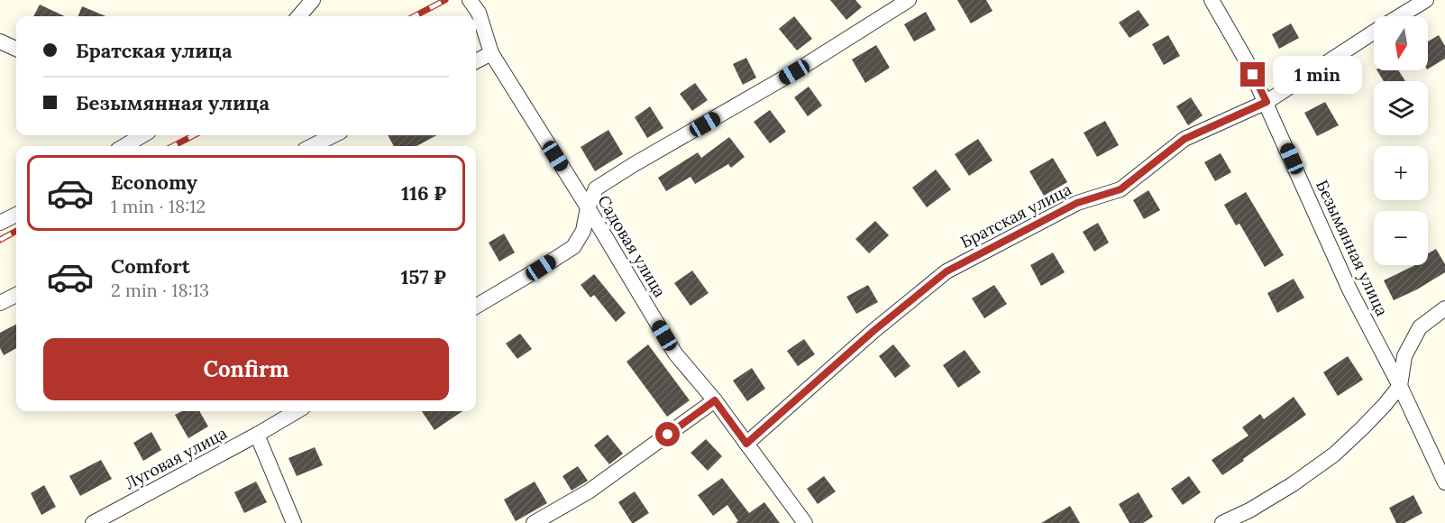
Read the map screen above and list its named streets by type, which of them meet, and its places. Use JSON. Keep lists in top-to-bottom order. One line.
{"streets":{"street":["Братская улица","Садовая улица","Безымянная улица","Луговая улица"]},"crossings":[["Братская улица","Садовая улица"],["Братская улица","Безымянная улица"]],"north":"bottom","page":{"map_buttons":["+","−"],"banner":["Братская улица","Безымянная улица"],"bubble":"1 min","list":[{"name":"Economy","note":"1 min · 18:12","value":"116 ₽"},{"name":"Comfort","note":"2 min · 18:13","value":"157 ₽"}],"buttons":"Confirm"}}
